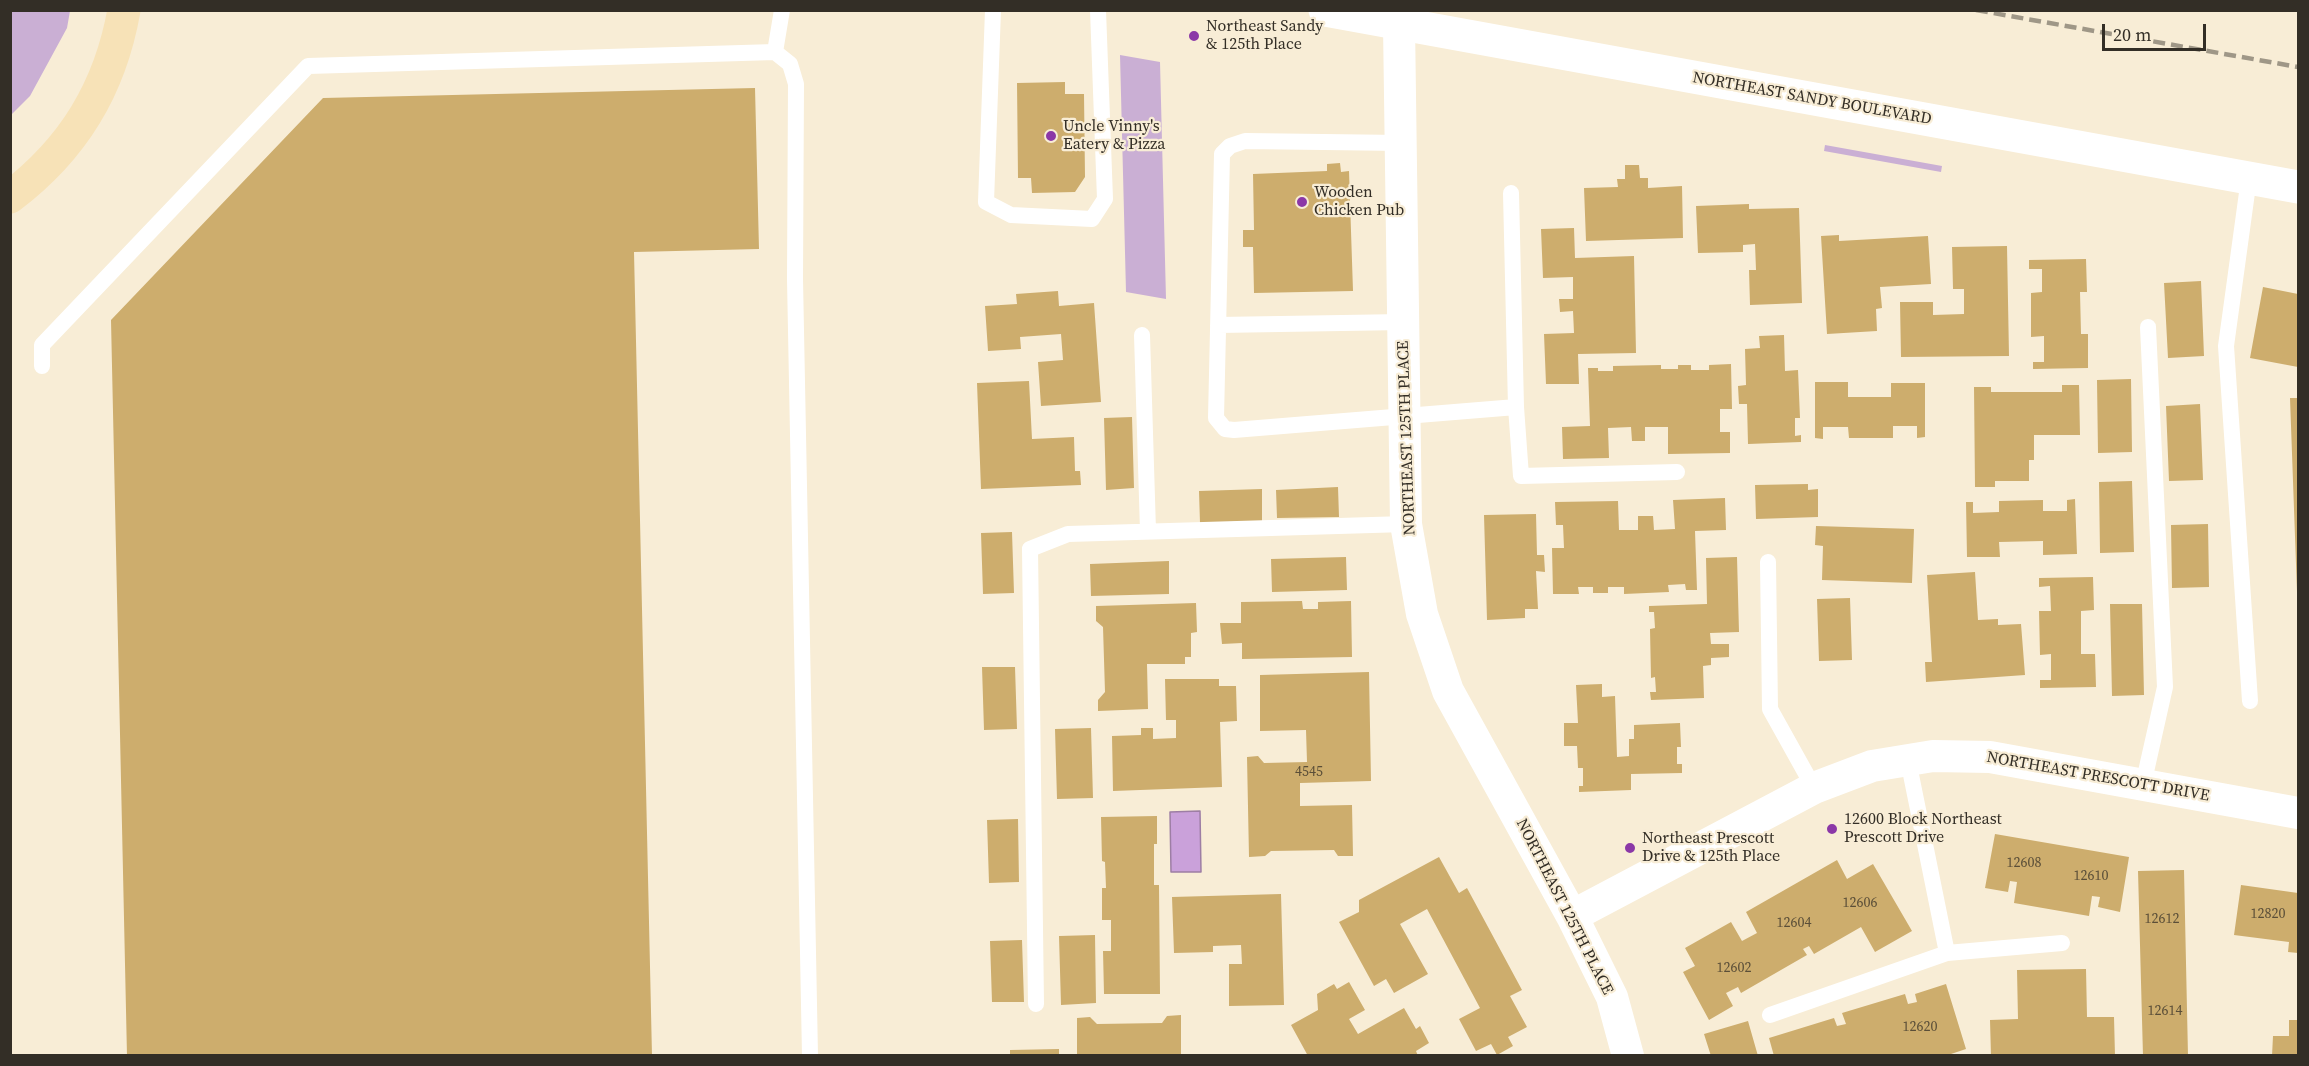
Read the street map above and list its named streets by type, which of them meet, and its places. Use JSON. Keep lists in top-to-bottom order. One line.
{"streets":{"main road":["NORTHEAST SANDY BOULEVARD"],"street":["NORTHEAST 125TH PLACE","NORTHEAST PRESCOTT DRIVE"]},"crossings":[["NORTHEAST SANDY BOULEVARD","NORTHEAST 125TH PLACE"],["NORTHEAST 125TH PLACE","NORTHEAST PRESCOTT DRIVE"]],"places":["Northeast Sandy & 125th Place","Uncle Vinny's Eatery & Pizza","Wooden Chicken Pub","12600 Block Northeast Prescott Drive","Northeast Prescott Drive & 125th Place"],"house_numbers":["4545","12608","12610","12606","12820","12612","12604","12602","12614","12620"],"scale_bar":"20 m"}
